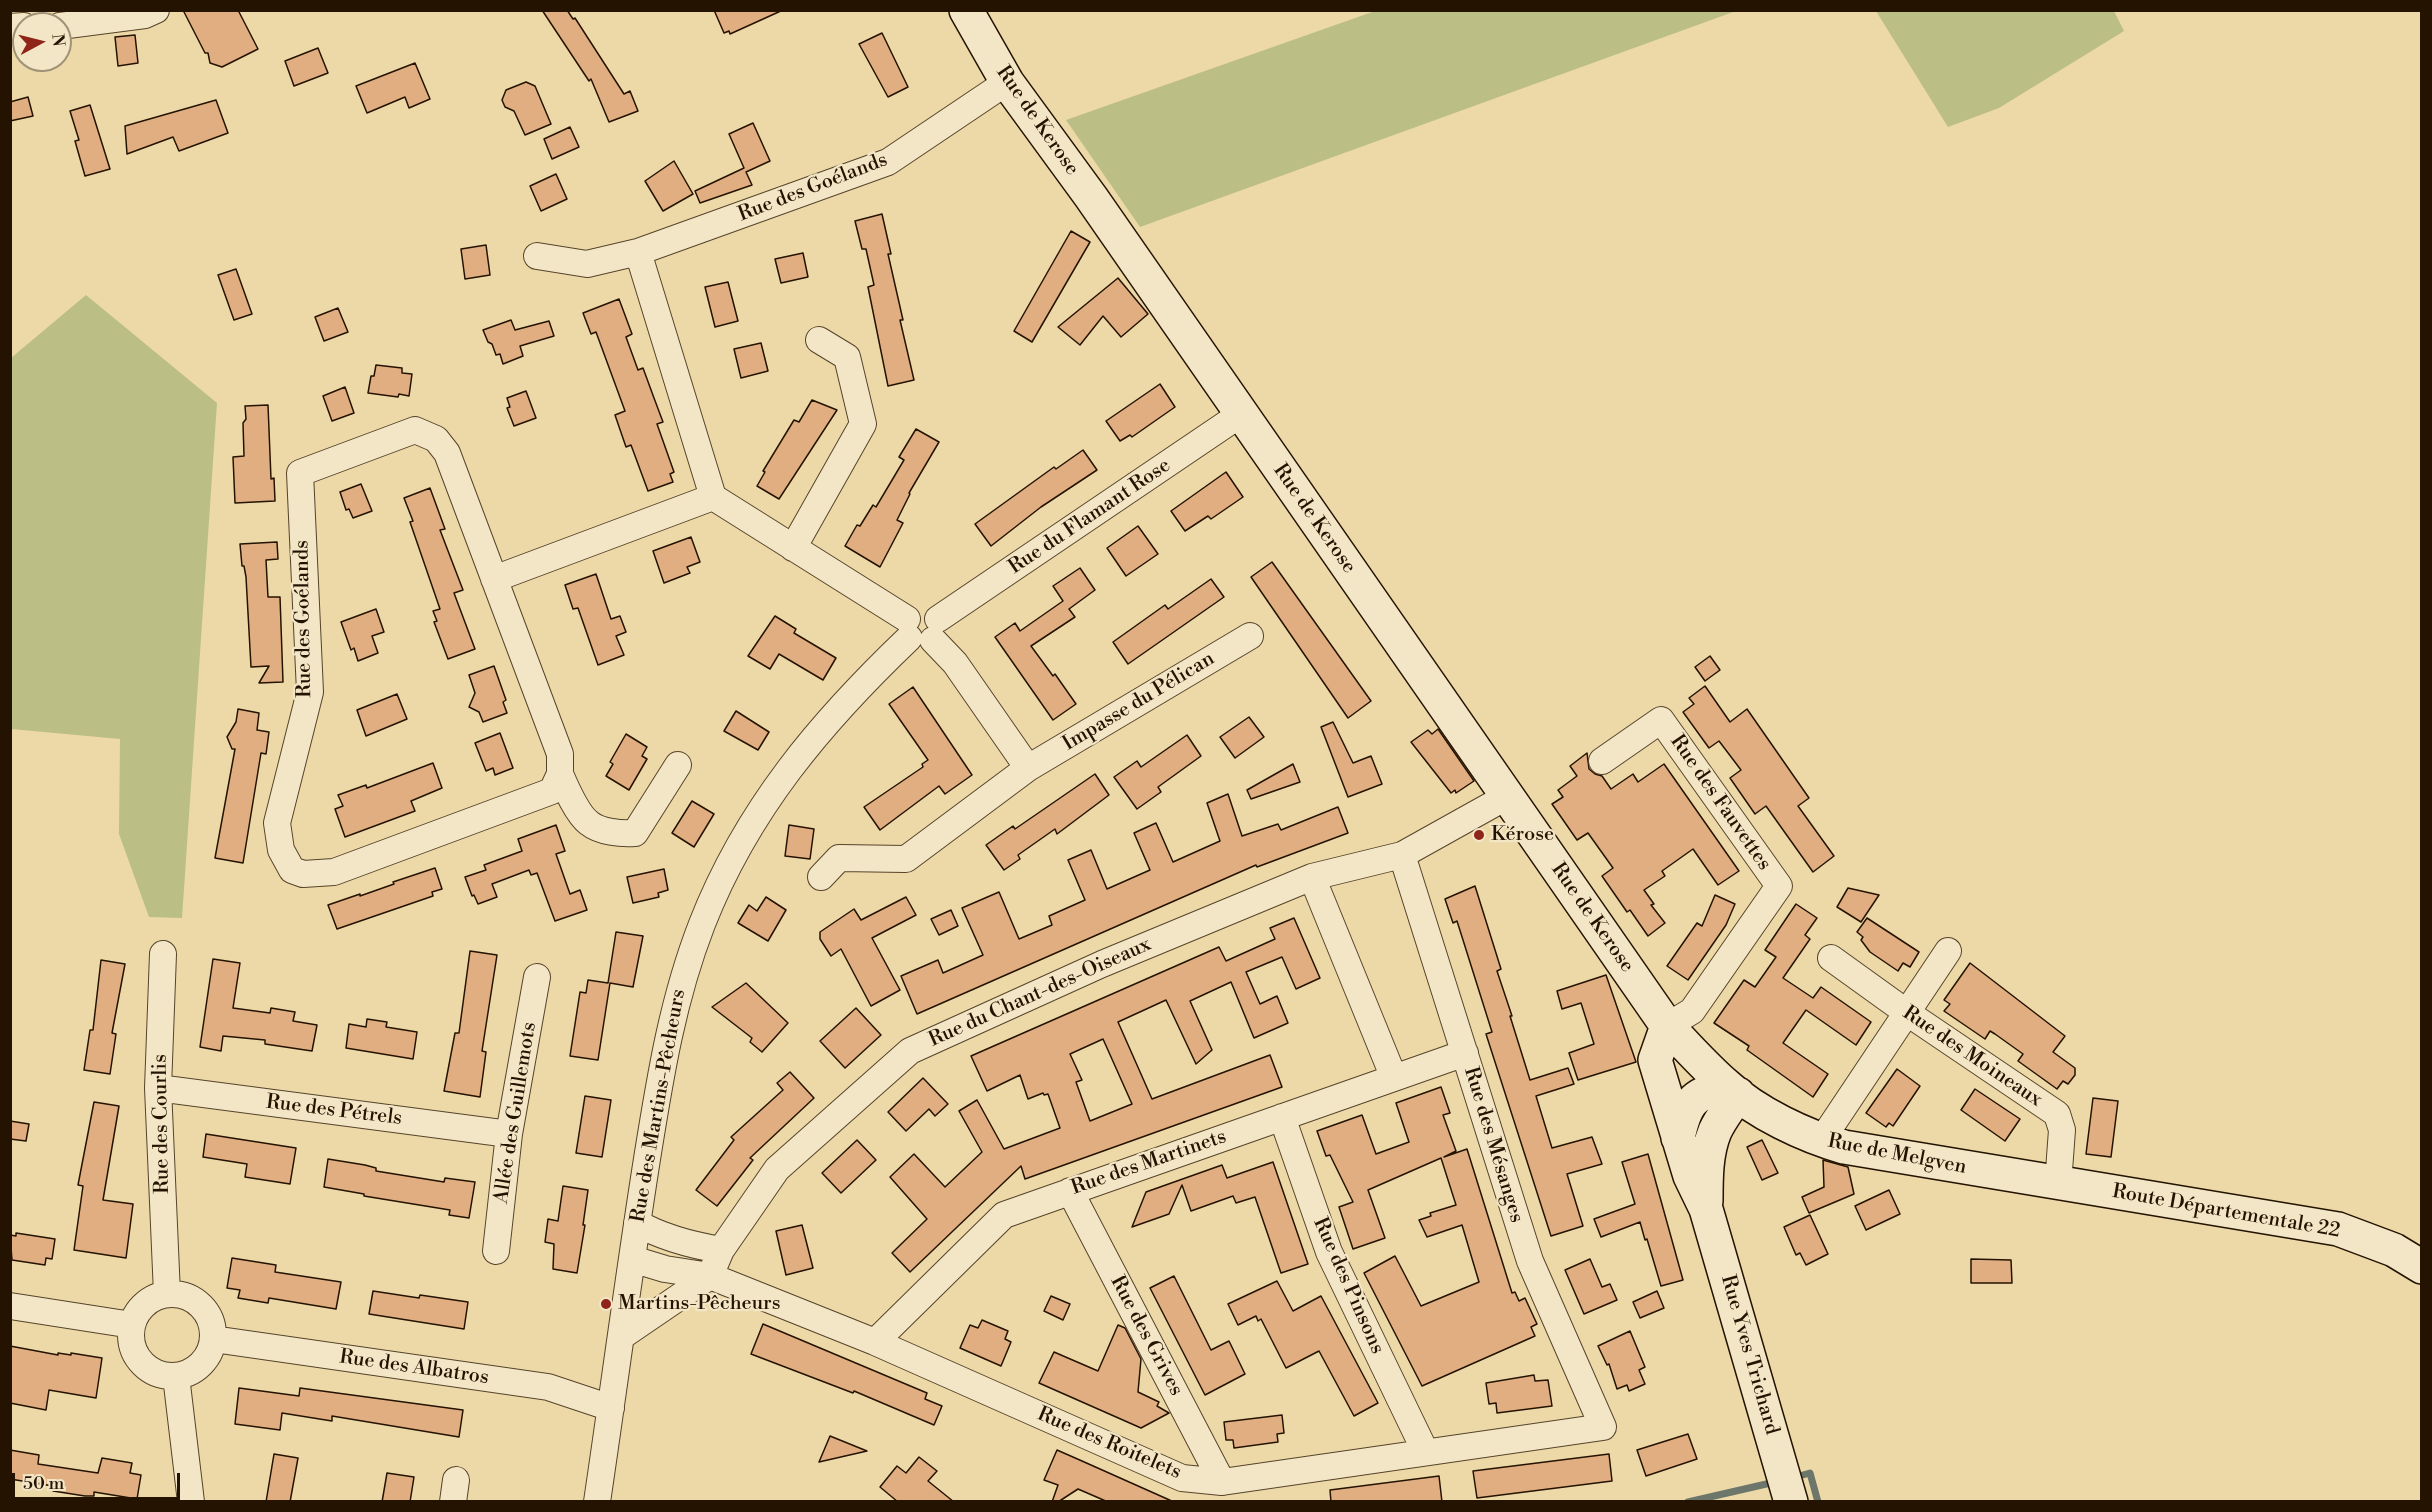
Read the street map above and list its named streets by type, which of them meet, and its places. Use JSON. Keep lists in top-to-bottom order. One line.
{"streets":{"main road":["Rue de Kerose","Rue de Melgven","Route Départementale 22","Rue Yves Trichard"],"street":["Rue des Goélands","Rue du Flamant Rose","Impasse du Pélican","Rue des Fauvettes","Rue du Chant-des-Oiseaux","Rue des Moineaux","Rue des Martins-Pêcheurs","Rue des Pétrels","Allée des Guillemots","Rue des Courlis","Rue des Mésanges","Rue des Martinets","Rue des Pinsons","Rue des Grives","Rue des Albatros","Rue des Roitelets"]},"crossings":[["Rue de Kerose","Rue des Goélands"],["Rue de Kerose","Rue du Flamant Rose"],["Rue de Kerose","Rue des Fauvettes"],["Rue de Kerose","Rue du Chant-des-Oiseaux"],["Rue de Kerose","Rue de Melgven"],["Rue du Flamant Rose","Rue des Martins-Pêcheurs"],["Rue des Fauvettes","Rue de Melgven"],["Rue du Chant-des-Oiseaux","Rue des Mésanges"],["Rue des Moineaux","Rue de Melgven"],["Rue des Moineaux","Route Départementale 22"],["Rue des Martins-Pêcheurs","Rue des Albatros"],["Rue des Martins-Pêcheurs","Rue des Roitelets"],["Rue des Pétrels","Allée des Guillemots"],["Rue des Pétrels","Rue des Courlis"],["Rue des Courlis","Rue des Albatros"],["Rue des Mésanges","Rue des Martinets"],["Rue des Mésanges","Rue des Roitelets"],["Rue de Melgven","Route Départementale 22"],["Rue des Martinets","Rue des Pinsons"],["Rue des Martinets","Rue des Grives"],["Rue des Martinets","Rue des Roitelets"],["Rue des Pinsons","Rue des Roitelets"],["Rue des Grives","Rue des Roitelets"]],"places":["Kérose","Martins-Pêcheurs"],"scale_bar":"50 m","north":"right"}
